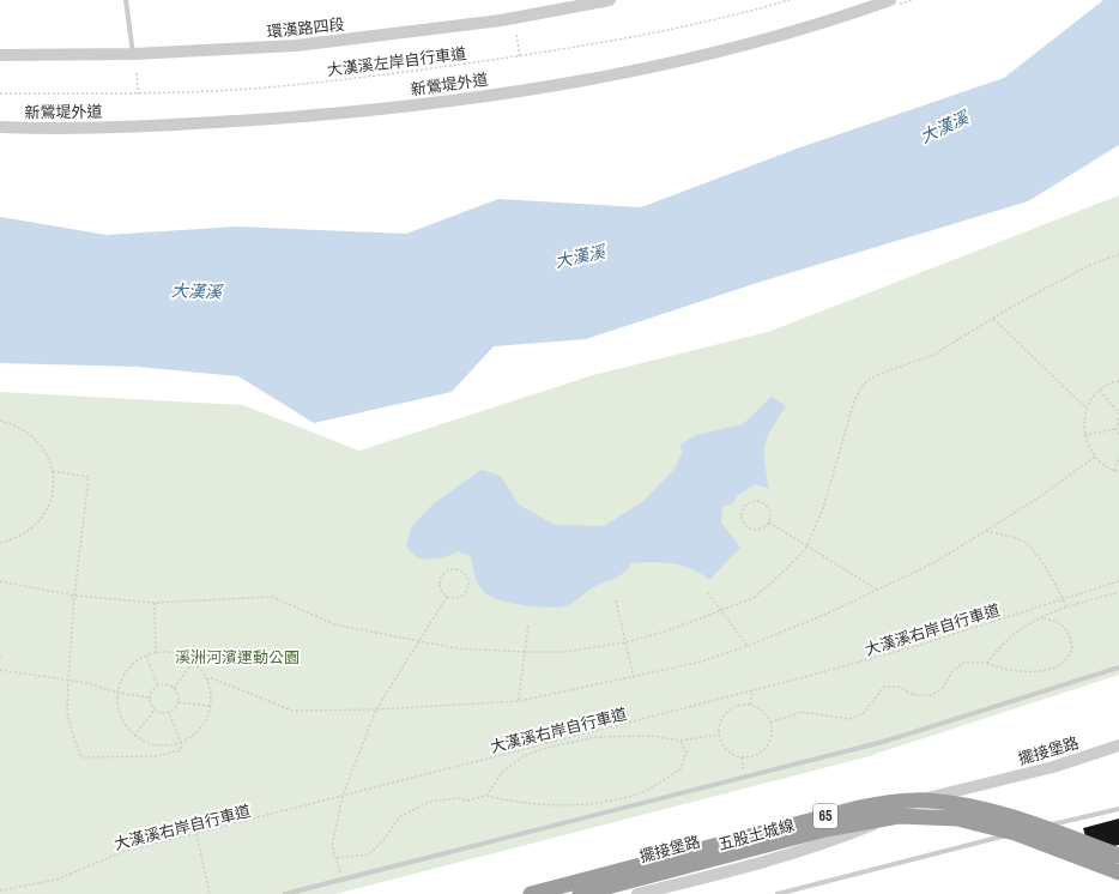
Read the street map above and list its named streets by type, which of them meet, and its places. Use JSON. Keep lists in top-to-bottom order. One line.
{"streets":{"highway":["65","五股土城線"],"street":["環漢路四段","新鶯堤外道","擺接堡路"],"path":["大漢溪左岸自行車道","大漢溪右岸自行車道"]},"water":["大漢溪"],"parks":["溪洲河濱運動公園"]}
